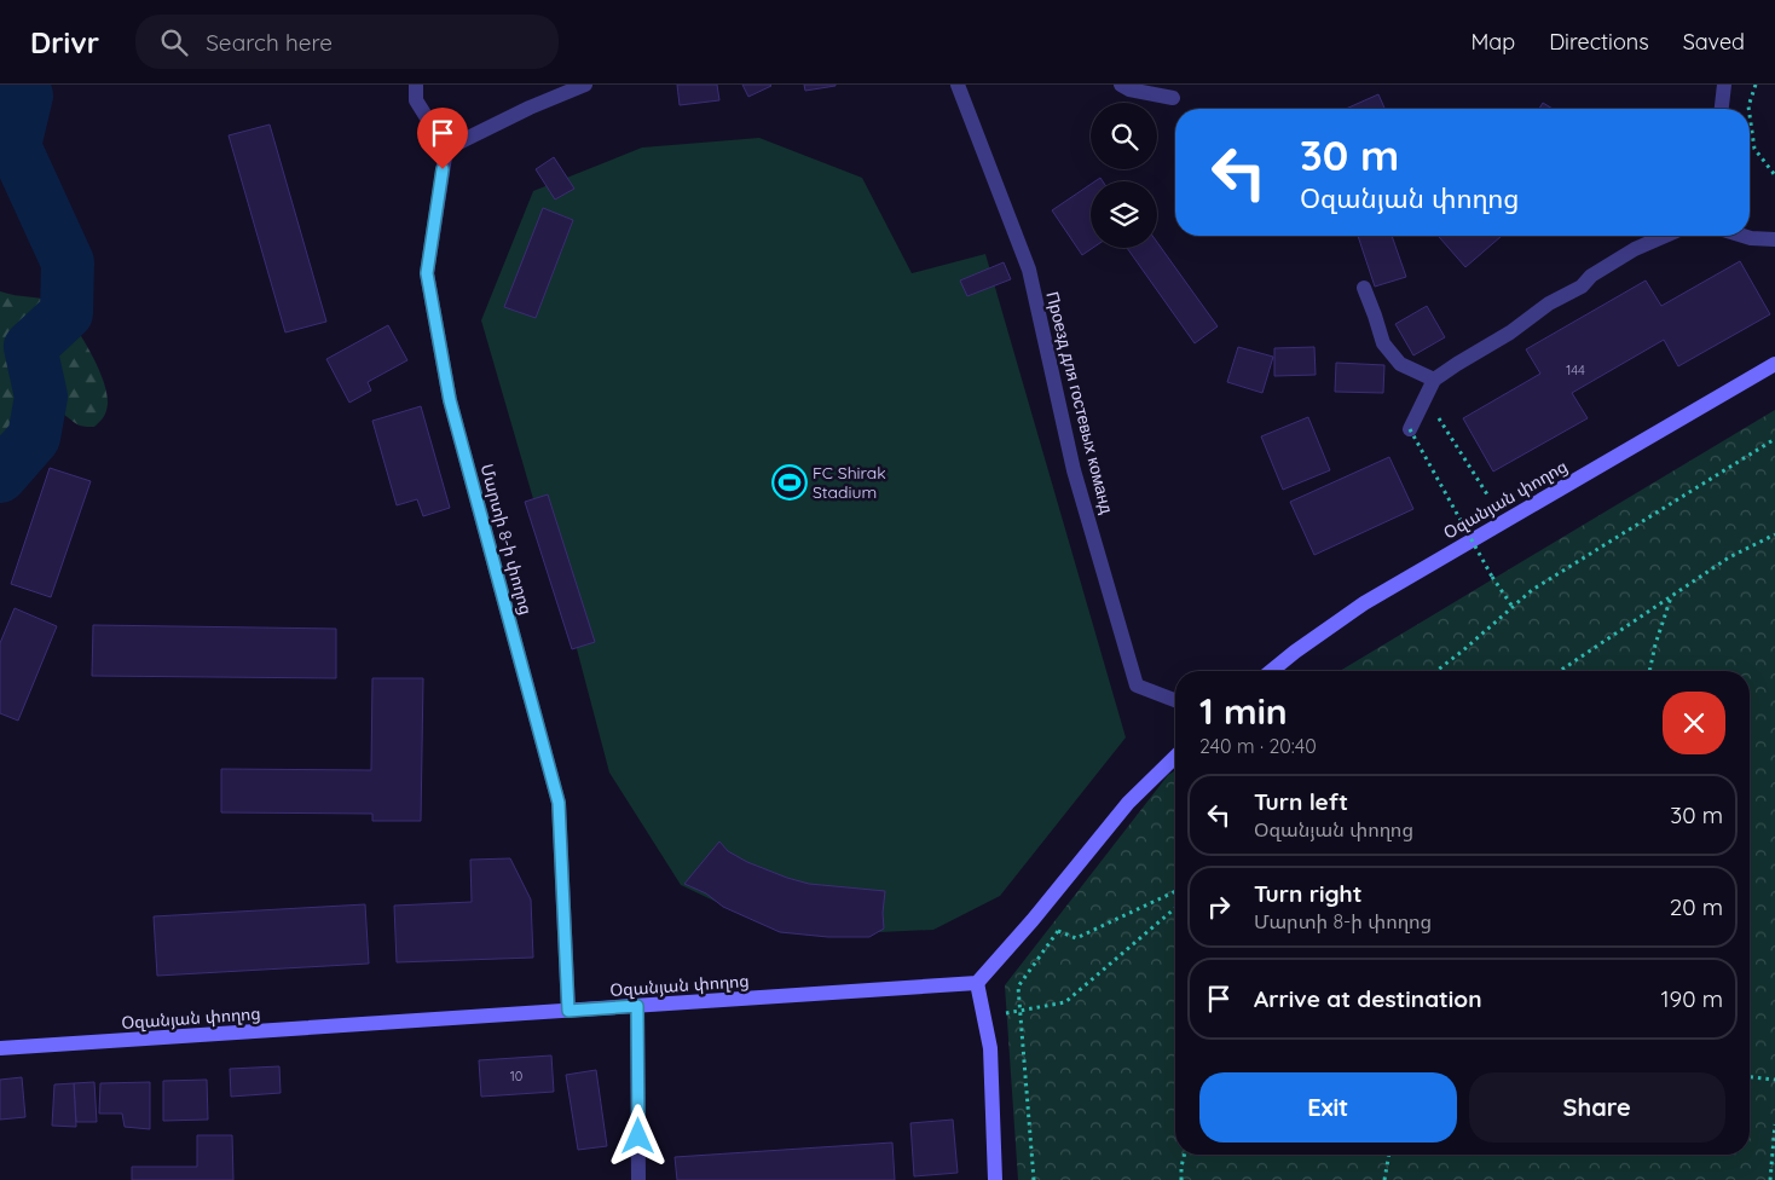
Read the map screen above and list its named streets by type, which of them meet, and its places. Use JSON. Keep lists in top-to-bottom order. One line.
{"streets":{"main road":["Օզանյան փողոց"],"street":["Проезд для гостевых команд","Մարտի 8-ի փողոց"]},"crossings":[["Օզանյան փողոց","Մարտի 8-ի փողոց"]],"places":{"sports":["FC Shirak Stadium"]},"house_numbers":["144","10"],"page":{"header":"Drivr","search":"Search here","nav":["Map","Directions","Saved"],"turn":["30 m","Օզանյան փողոց"],"heading":["1 min","240 m · 20:40"],"list":[{"name":"Turn left","note":"Օզանյան փողոց","value":"30 m"},{"name":"Turn right","note":"Մարտի 8-ի փողոց","value":"20 m"},{"name":"Arrive at destination","value":"190 m"}],"buttons":["Exit","Share"]}}
